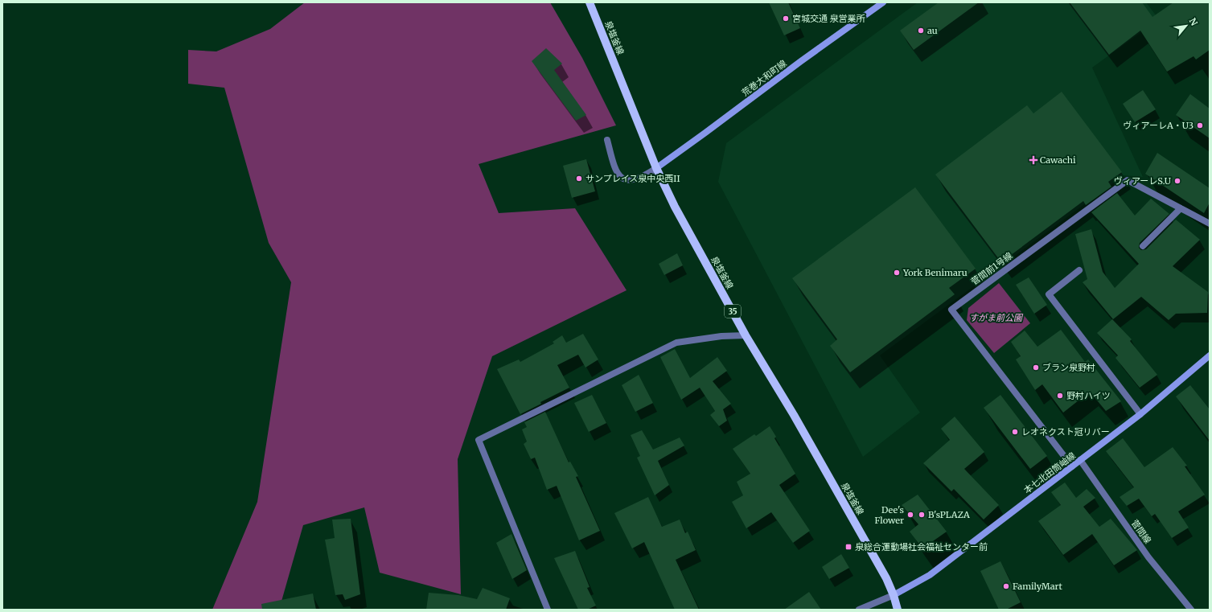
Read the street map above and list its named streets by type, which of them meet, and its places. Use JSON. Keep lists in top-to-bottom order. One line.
{"streets":{"main road":["泉塩釜線","35"],"street":["荒巻大和町線","菅間前1号線","本七北田筒岫線","菅間線"]},"crossings":[["泉塩釜線","荒巻大和町線"],["泉塩釜線","本七北田筒岫線"],["菅間前1号線","本七北田筒岫線"],["本七北田筒岫線","菅間線"]],"parks":["すがま前公園"],"places":{"other":["宮城交通 泉営業所","au","ヴィアーレA・U3","サンプレイス泉中央西II","ヴィアーレS.U","York Benimaru","ブラン泉野村","野村ハイツ","レオネクスト冠リバー","Dee's Flower","B'sPLAZA","FamilyMart"],"health":["Cawachi"],"transit":["泉総合運動場社会福祉センター前"]},"north":"top right"}
